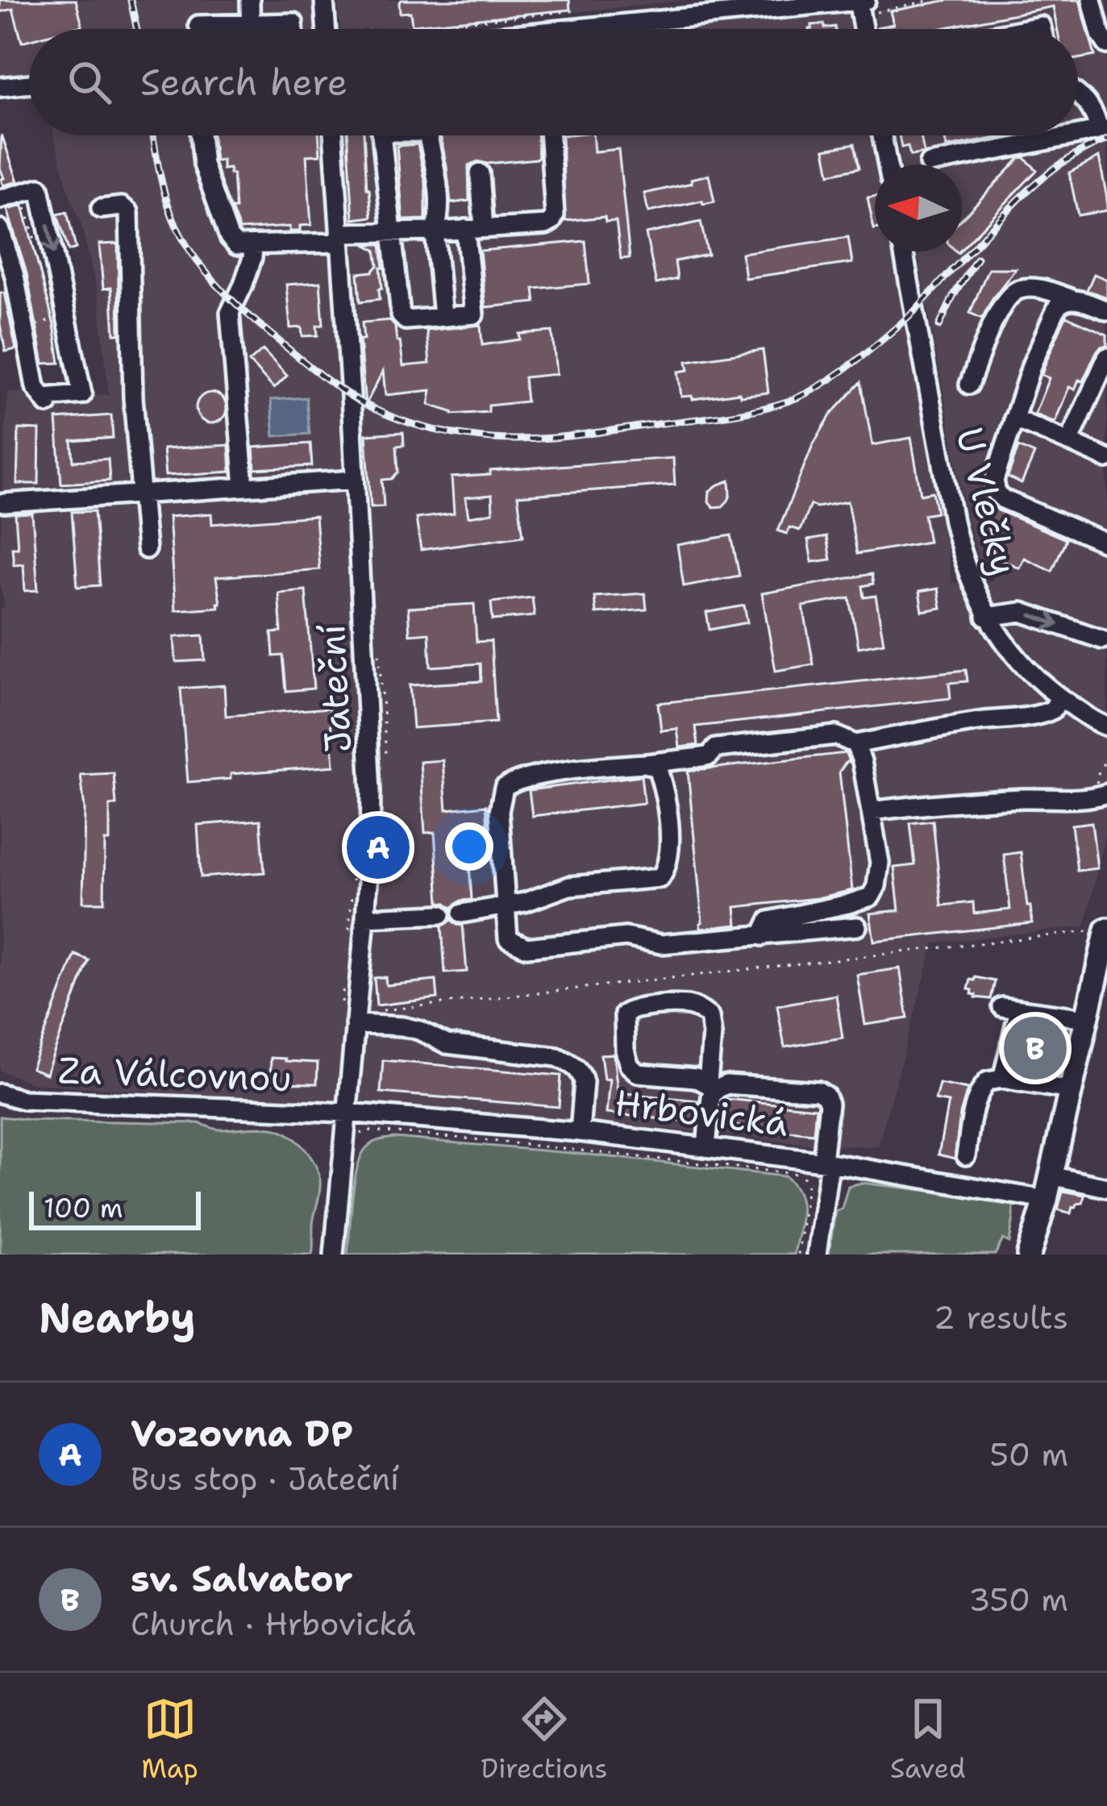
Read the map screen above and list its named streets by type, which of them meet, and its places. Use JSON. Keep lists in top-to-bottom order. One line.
{"streets":{"street":["U Vlečky","Jateční","Za Válcovnou","Hrbovická"]},"crossings":[["Jateční","Za Válcovnou"],["Jateční","Hrbovická"],["Za Válcovnou","Hrbovická"]],"scale_bar":"100 m","north":"left","page":{"search":"Search here","pins":["A","B"],"scale":"100 m","heading":["Nearby","2 results"],"list":[{"mark":"A","name":"Vozovna DP","note":"Bus stop · Jateční","value":"50 m"},{"mark":"B","name":"sv. Salvator","note":"Church · Hrbovická","value":"350 m"}],"nav":["Map","Directions","Saved"]}}
